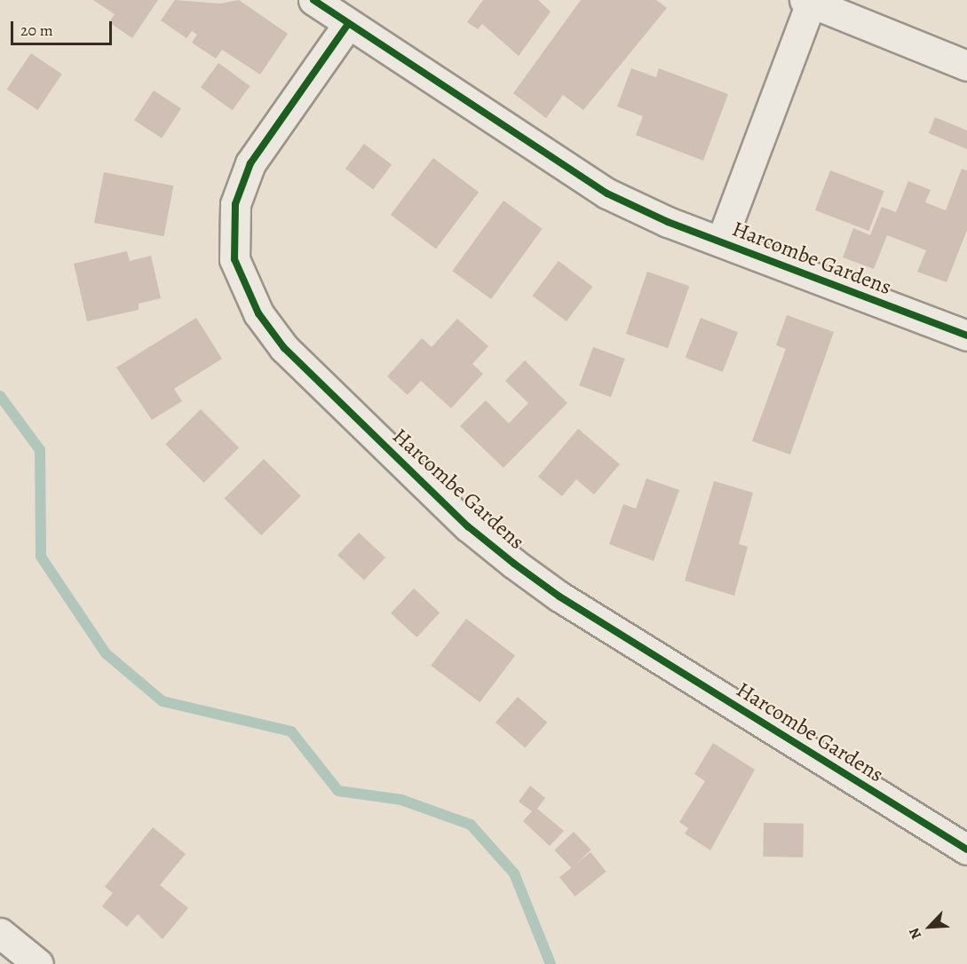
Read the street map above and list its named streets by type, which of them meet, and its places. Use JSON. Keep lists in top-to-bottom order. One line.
{"streets":{"street":["Harcombe Gardens"]},"scale_bar":"20 m","north":"bottom left"}
